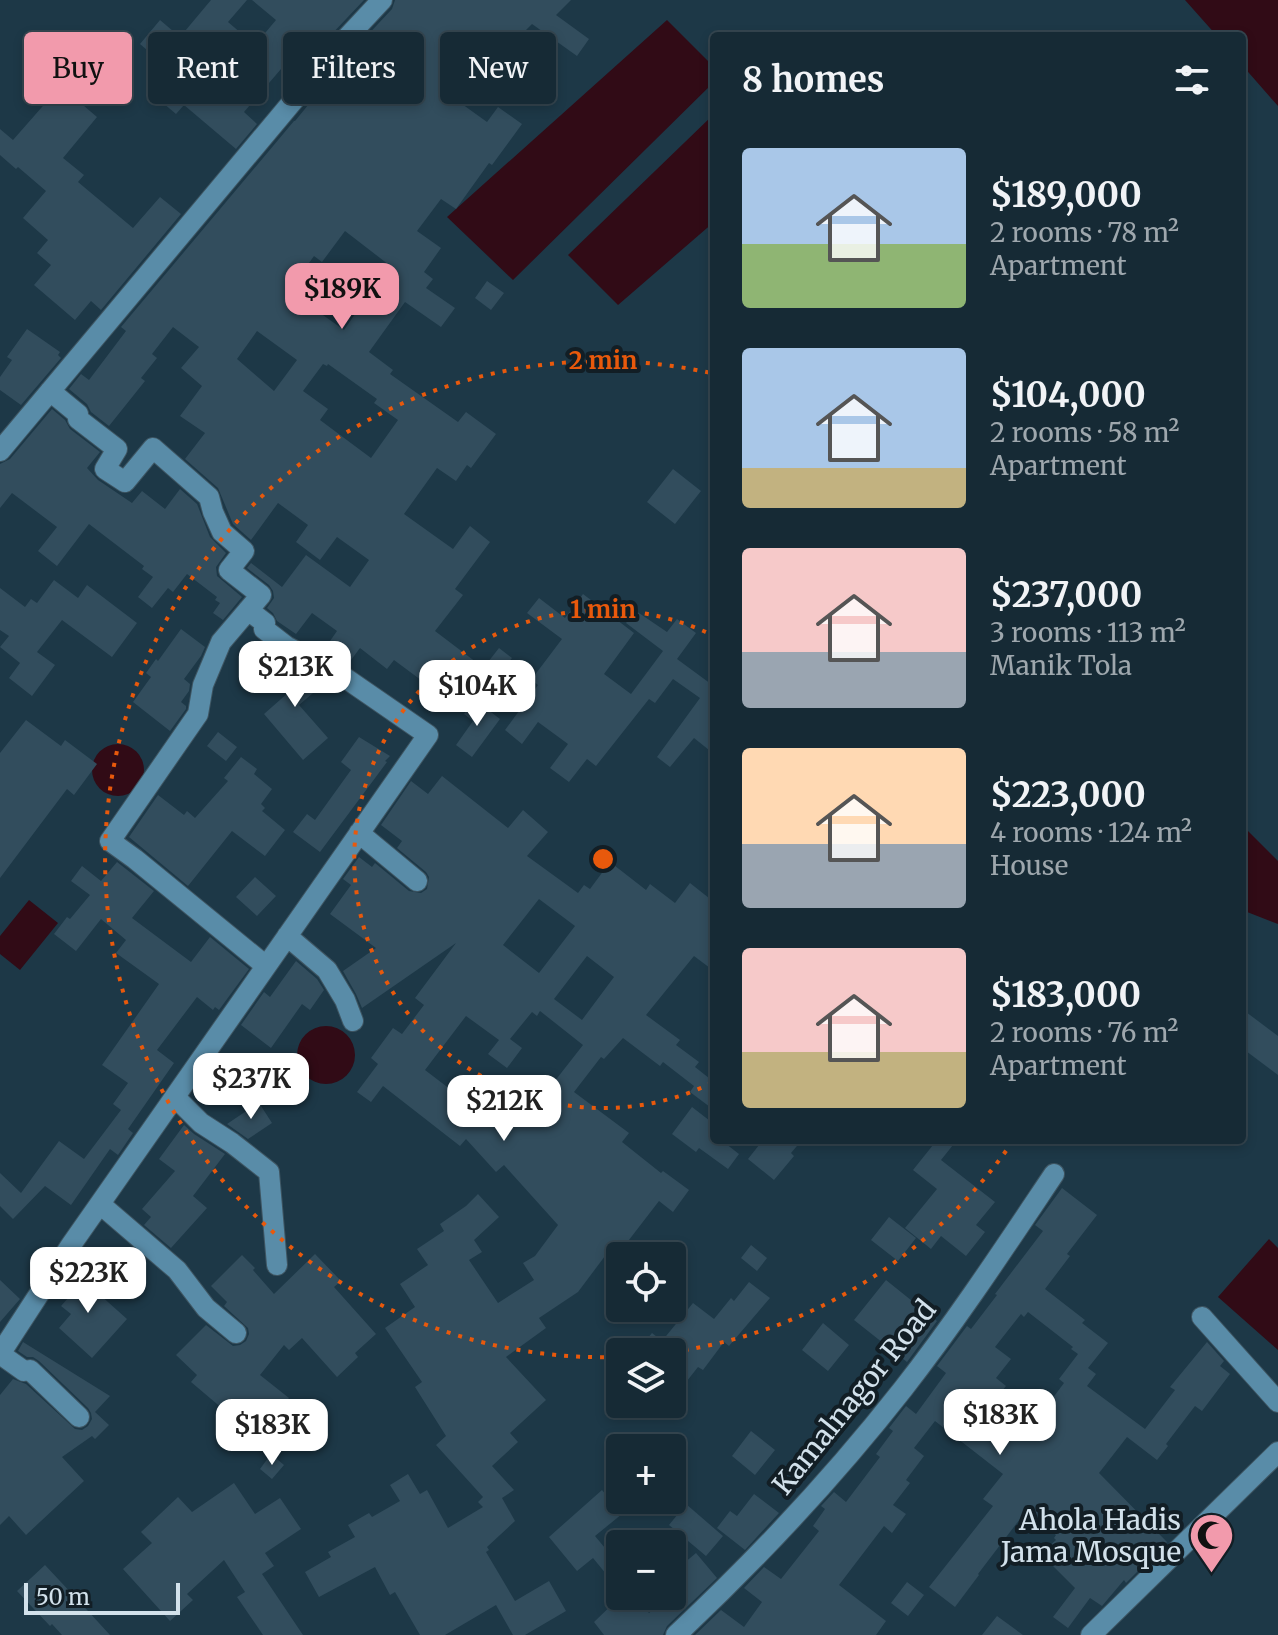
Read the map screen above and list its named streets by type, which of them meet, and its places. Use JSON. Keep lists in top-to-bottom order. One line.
{"streets":{"street":["Kamalnagor Road"]},"places":{"mosque":["Ahola Hadis Jama Mosque"]},"scale_bar":"50 m","page":{"chip":["Buy","Rent","Filters","New"],"heading":"8 homes","list":[{"name":"$189,000","note":"2 rooms · 78 m² · Apartment"},{"name":"$104,000","note":"2 rooms · 58 m² · Apartment"},{"name":"$237,000","note":"3 rooms · 113 m² · Manik Tola"},{"name":"$223,000","note":"4 rooms · 124 m² · House"},{"name":"$183,000","note":"2 rooms · 76 m² · Apartment"}],"price":["$189K","$213K","$104K","$237K","$212K","$223K","$183K","$183K"],"map_buttons":["+","−"],"scale":"50 m"},"rings":["2 min","1 min"]}
